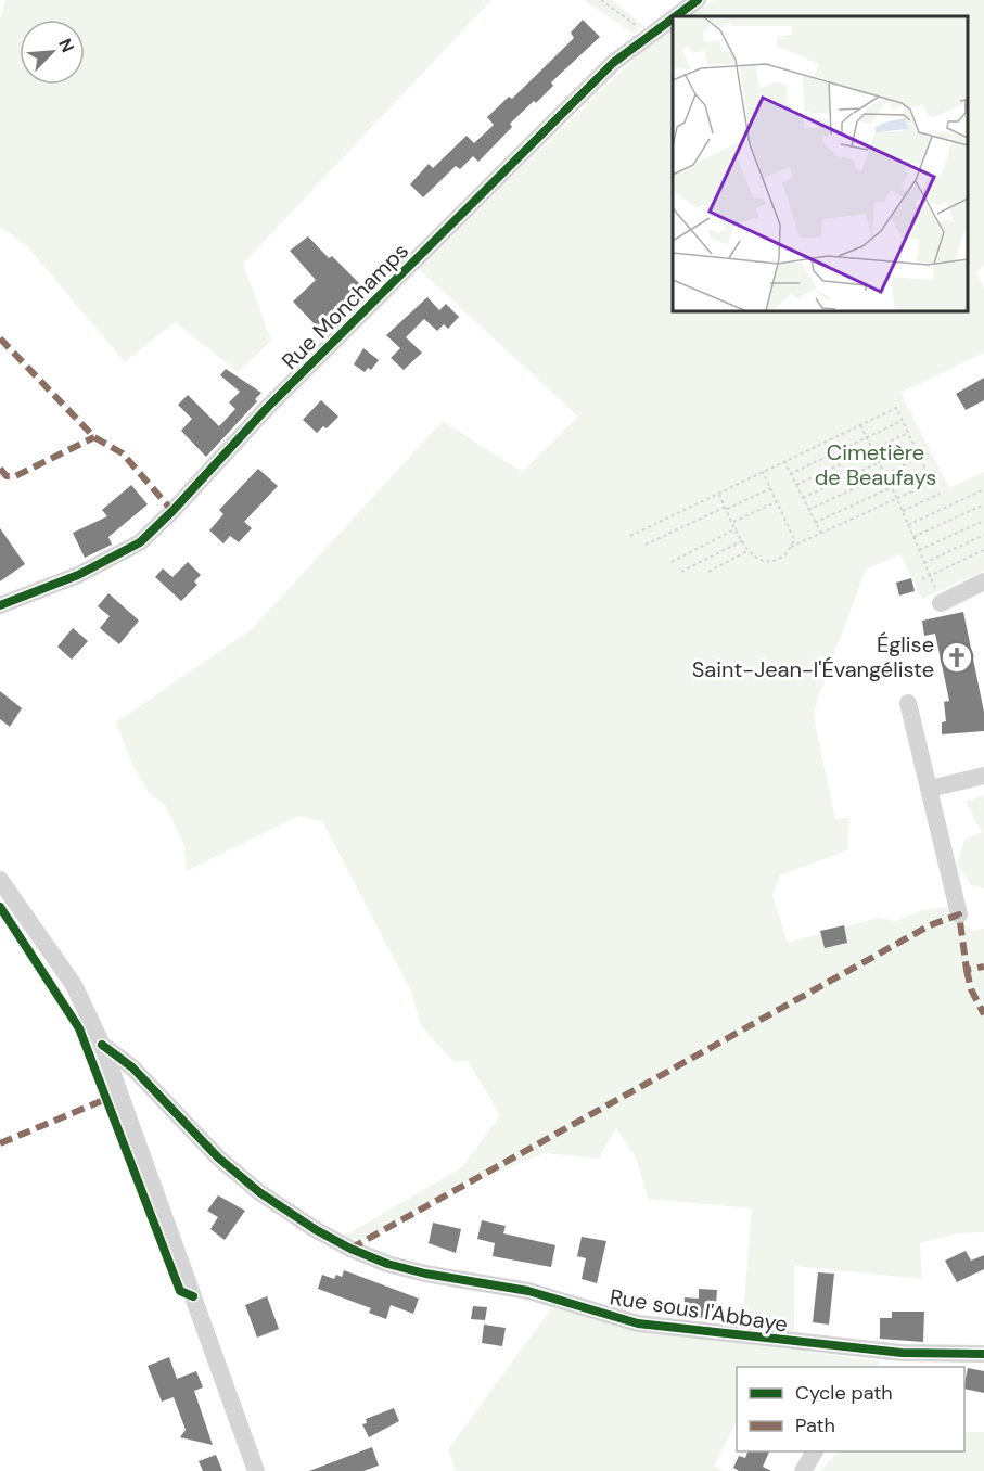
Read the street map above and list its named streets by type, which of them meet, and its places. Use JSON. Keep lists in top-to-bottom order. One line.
{"streets":{"street":["Rue Monchamps","Rue sous l'Abbaye"]},"parks":["Cimetière de Beaufays"],"places":{"church":["Église Saint-Jean-l'Évangéliste"]},"legend":["Cycle path","Path"],"north":"top right"}
